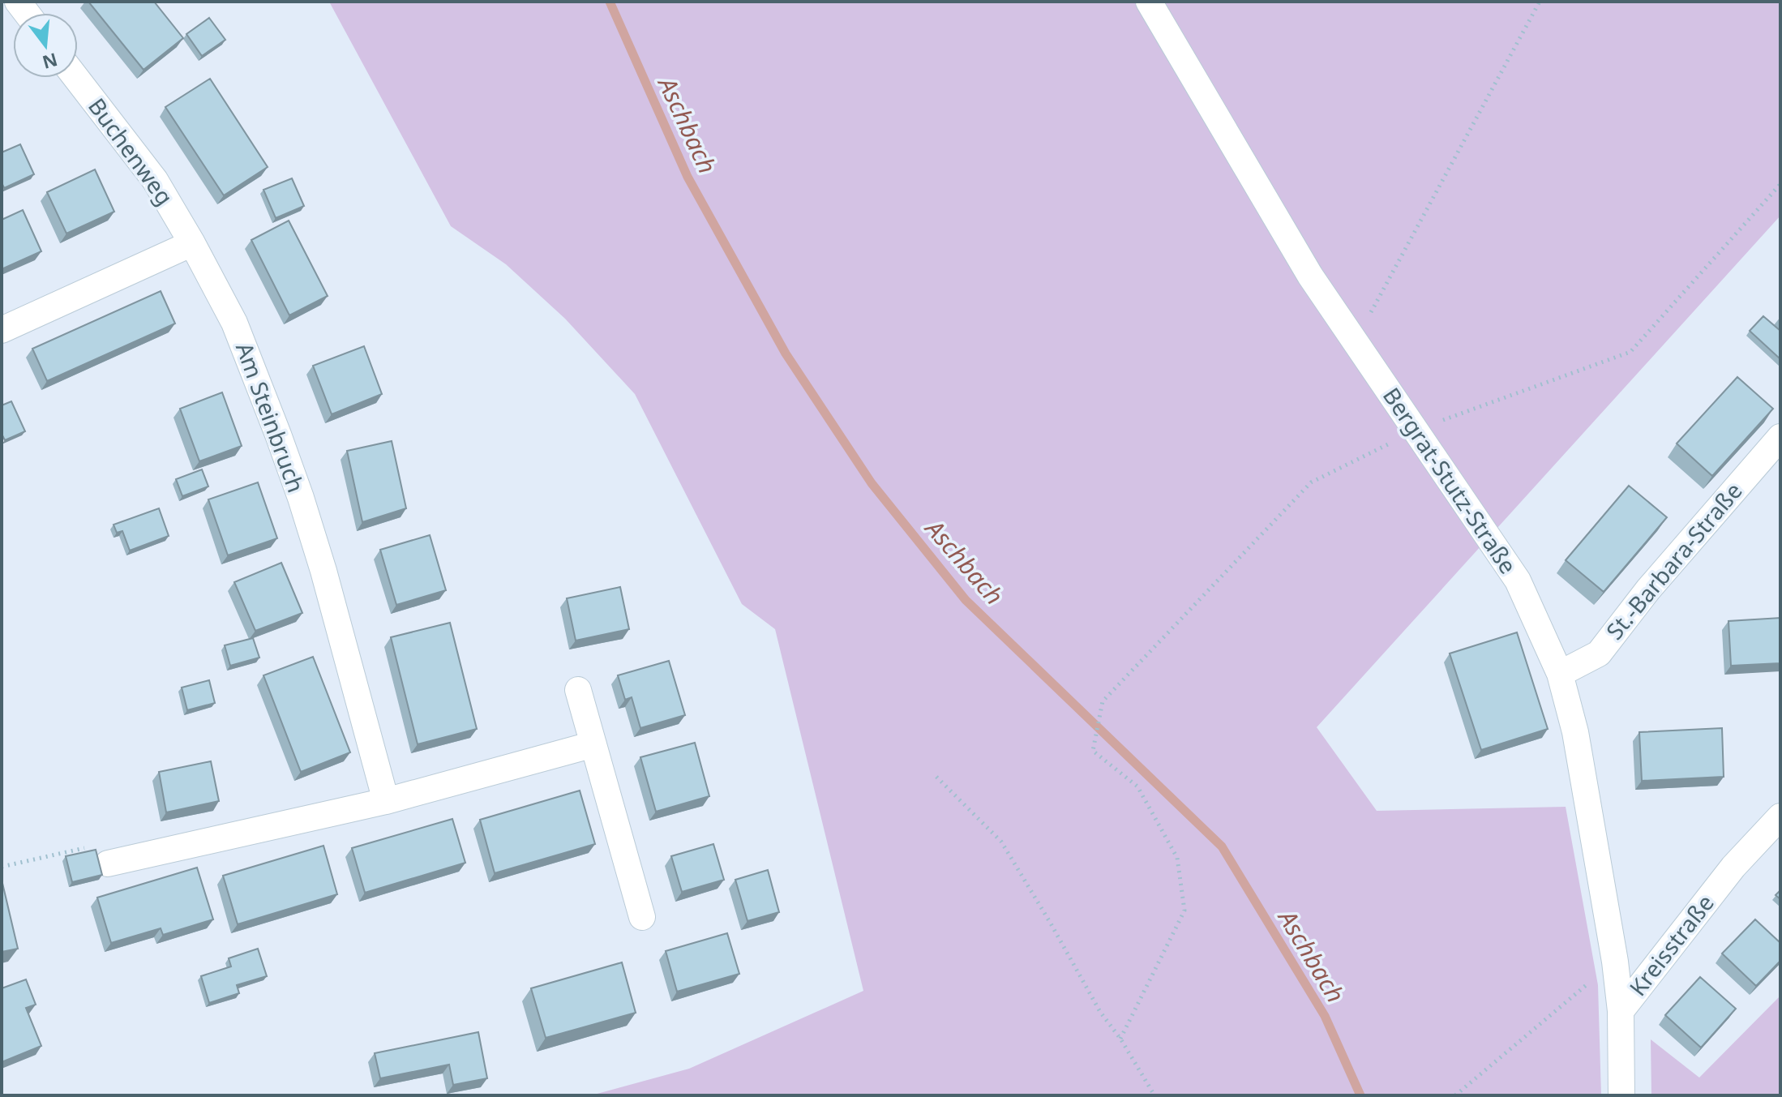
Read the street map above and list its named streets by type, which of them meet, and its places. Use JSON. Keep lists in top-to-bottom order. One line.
{"streets":{"street":["Buchenweg","Am Steinbruch","Bergrat-Stutz-Straße","St.-Barbara-Straße","Kreisstraße"]},"crossings":[["Buchenweg","Am Steinbruch"],["Bergrat-Stutz-Straße","St.-Barbara-Straße"],["Bergrat-Stutz-Straße","Kreisstraße"]],"water":["Aschbach"],"north":"bottom"}
